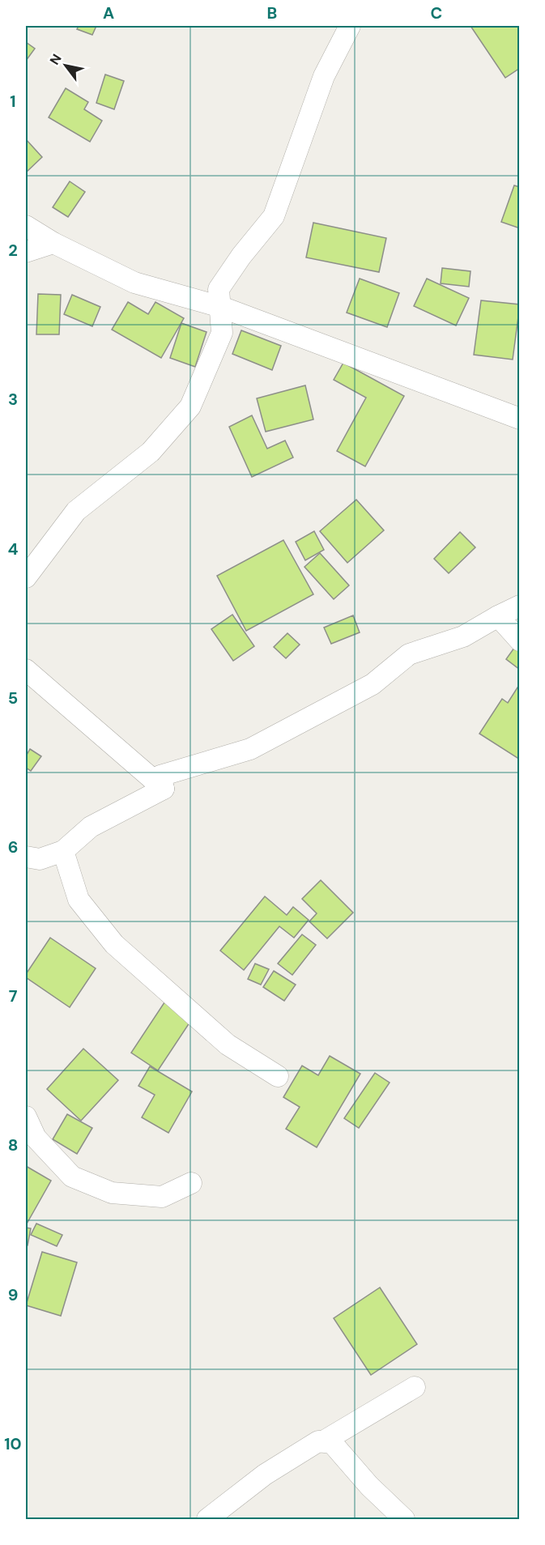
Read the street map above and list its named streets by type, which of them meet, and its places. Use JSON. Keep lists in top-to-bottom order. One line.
{"north":"top left","grid":{"columns":["A","B","C"],"rows":["1","2","3","4","5","6","7","8","9","10"]}}
